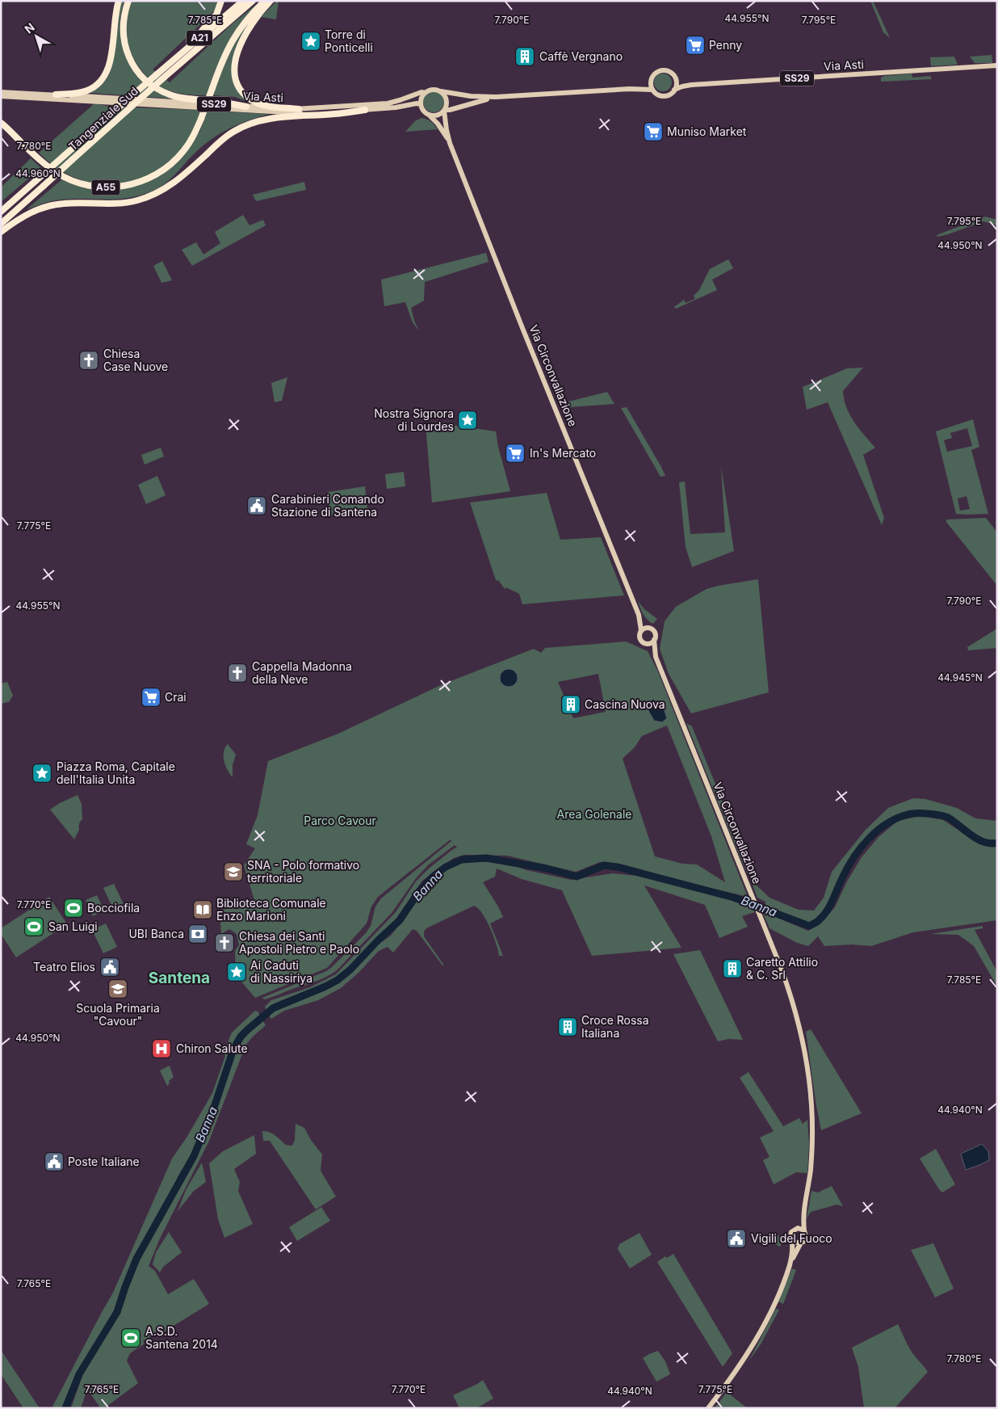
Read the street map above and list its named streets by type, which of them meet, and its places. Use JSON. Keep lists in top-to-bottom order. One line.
{"streets":{"highway":["A21","Tangenziale Sud","A55"],"main road":["Via Asti","SS29","Via Circonvallazione"]},"crossings":[["A21","Tangenziale Sud"],["Via Asti","Via Circonvallazione"]],"districts":["Santena"],"water":["Banna"],"parks":["Area Golenale","Parco Cavour"],"places":{"place":["Torre di Ponticelli","Nostra Signora di Lourdes","Piazza Roma, Capitale dell'Italia Unita","Ai Caduti di Nassiriya"],"supermarket":["Penny","Muniso Market","In's Mercato","Crai"],"building":["Caffè Vergnano","Cascina Nuova","Caretto Attilio & C. Srl","Croce Rossa Italiana"],"church":["Chiesa Case Nuove","Cappella Madonna della Neve","Chiesa dei Santi Apostoli Pietro e Paolo"],"public building":["Carabinieri Comando Stazione di Santena","Teatro Elios","Poste Italiane","Vigili del Fuoco"],"school or university":["SNA - Polo formativo territoriale","Scuola Primaria \"Cavour\""],"sports":["Bocciofila","San Luigi","A.S.D. Santena 2014"],"library":["Biblioteca Comunale Enzo Marioni"],"bank":["UBI Banca"],"hospital":["Chiron Salute"]},"north":"top left","coordinates":["44.955°N","7.790°E","7.785°E","7.795°E","7.780°E","44.960°N","44.950°N","7.775°E","44.945°N","7.770°E","44.940°N","7.765°E"]}
